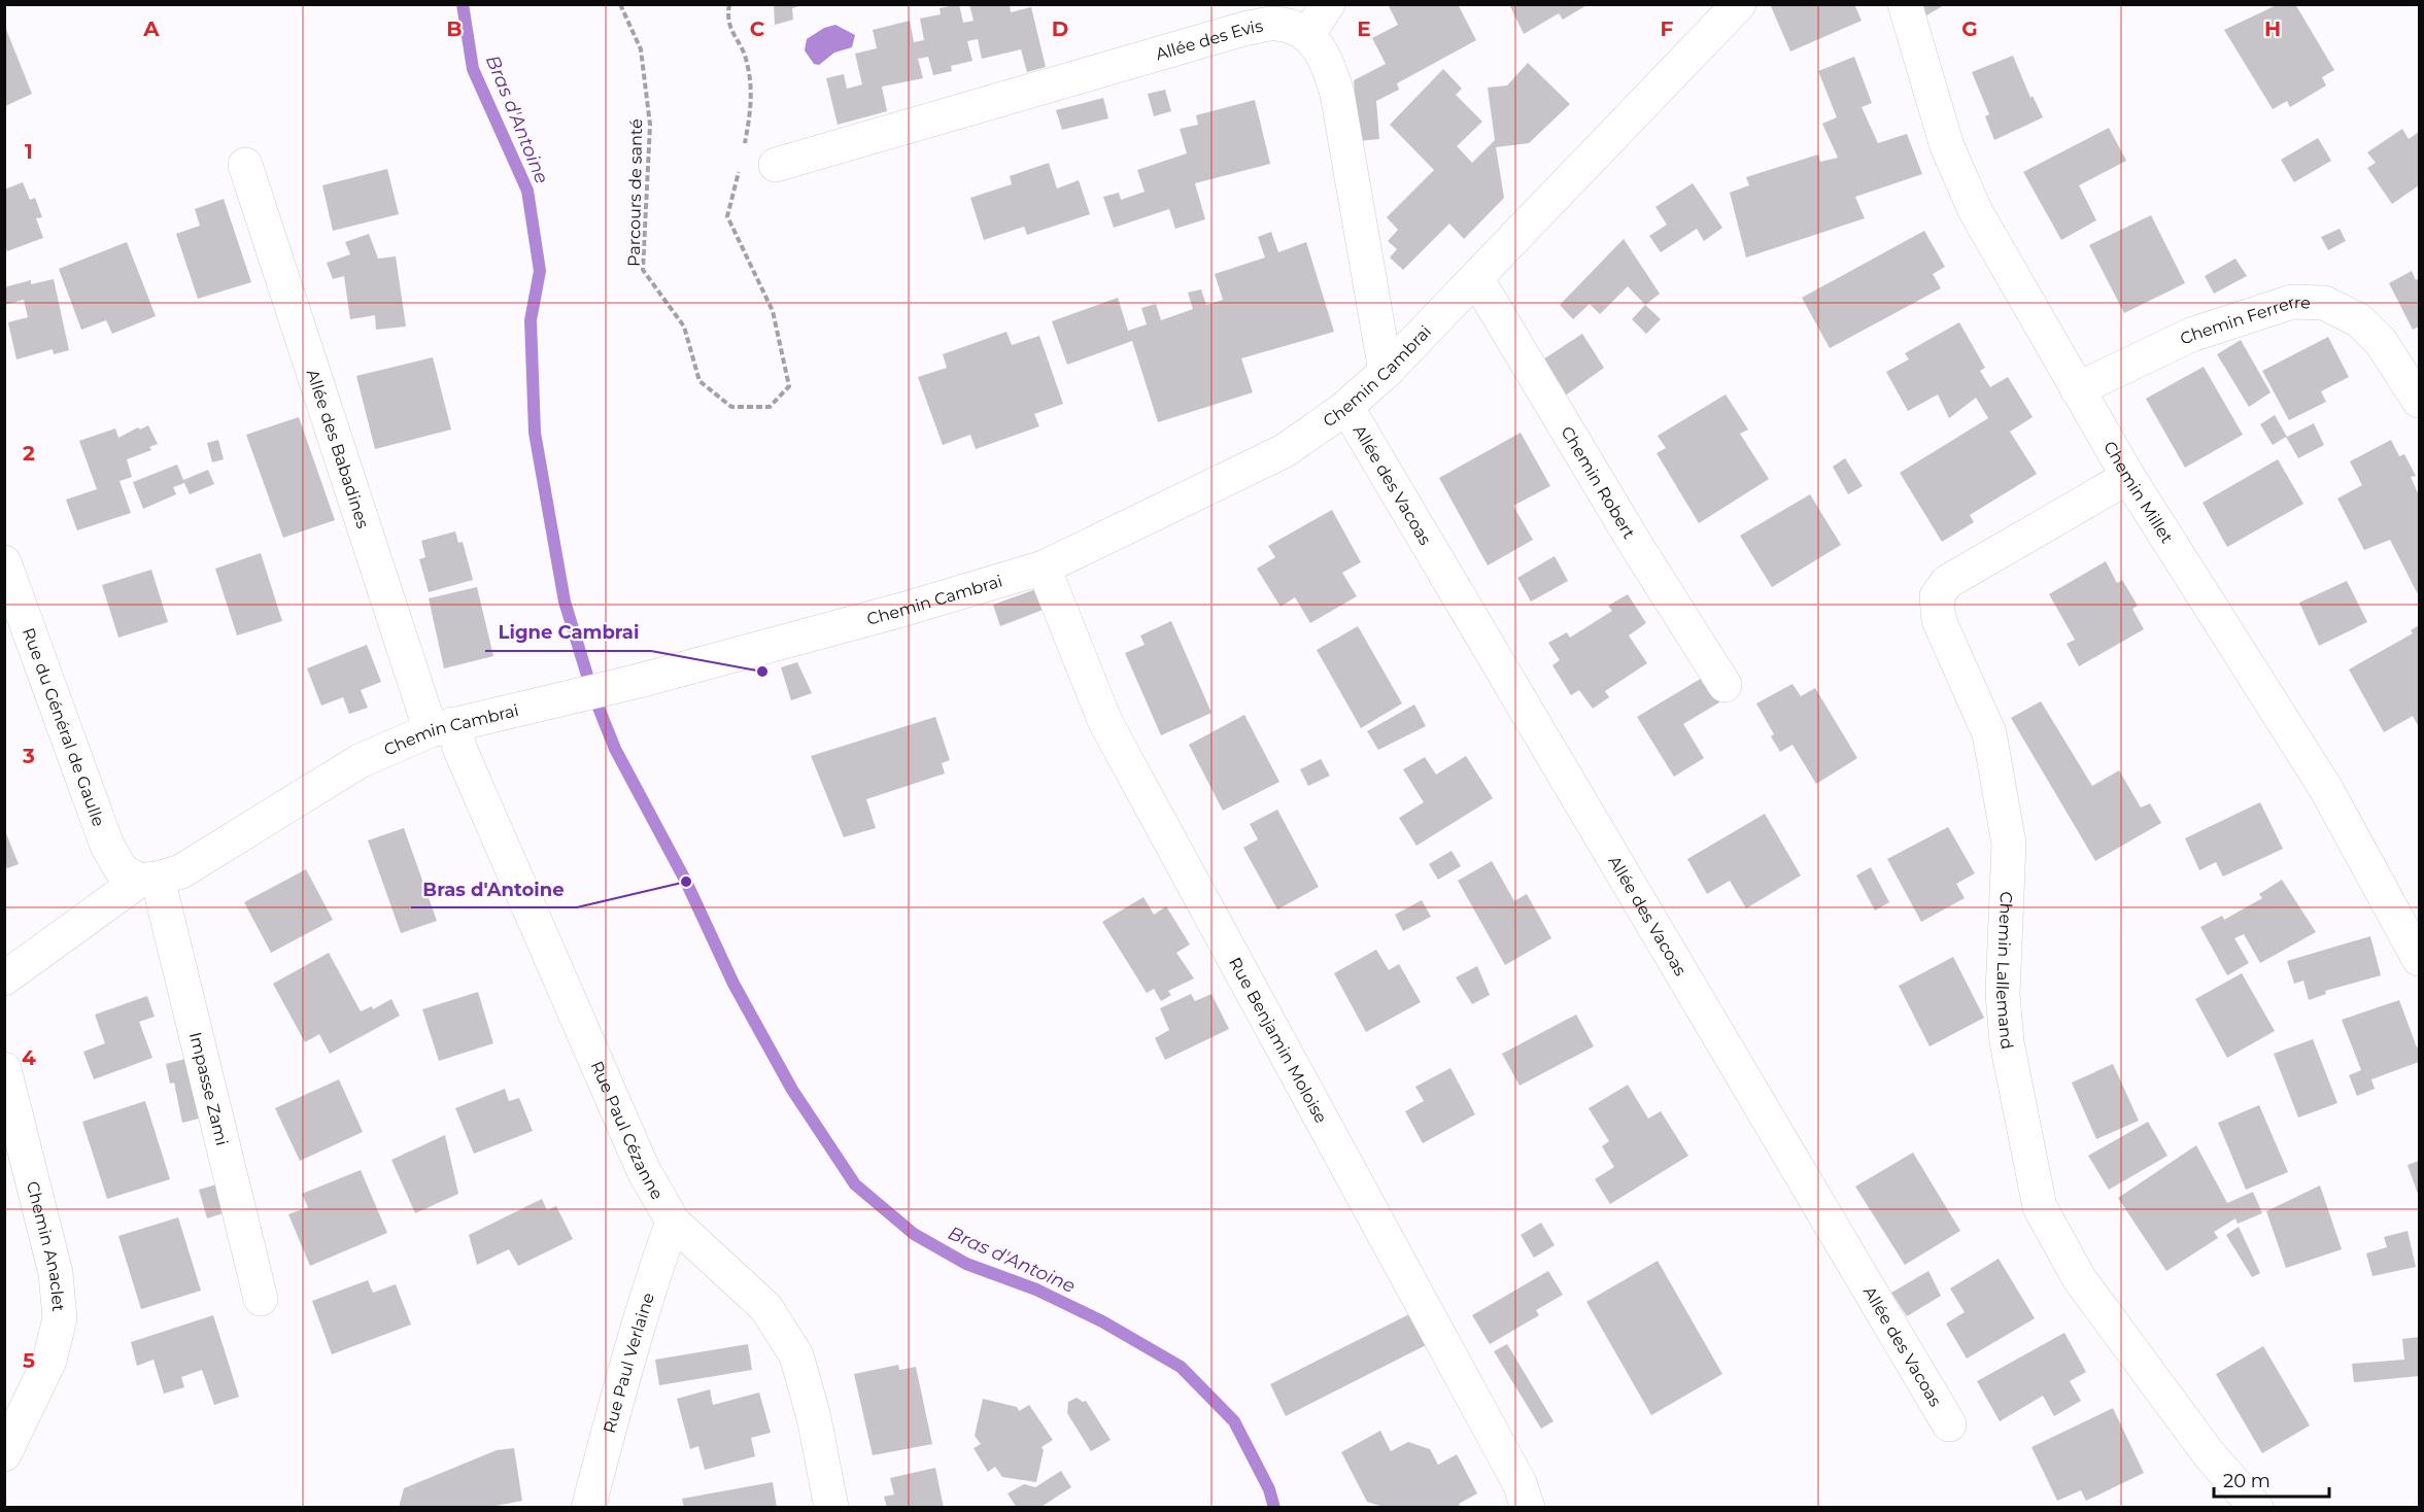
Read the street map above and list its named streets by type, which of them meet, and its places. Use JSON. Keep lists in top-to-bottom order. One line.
{"streets":{"street":["Allée des Evis","Chemin Ferrerre","Chemin Cambrai","Allée des Babadines","Chemin Robert","Allée des Vacoas","Chemin Millet","Rue du Général de Gaulle","Chemin Lallemand","Rue Benjamin Moloise","Impasse Zami","Rue Paul Cézanne","Chemin Anaclet","Rue Paul Verlaine"],"path":["Parcours de santé"]},"crossings":[["Chemin Ferrerre","Chemin Millet"],["Chemin Cambrai","Allée des Babadines"],["Chemin Cambrai","Chemin Robert"],["Chemin Cambrai","Allée des Vacoas"],["Chemin Cambrai","Rue du Général de Gaulle"],["Chemin Cambrai","Rue Benjamin Moloise"],["Chemin Cambrai","Impasse Zami"],["Chemin Cambrai","Rue Paul Cézanne"],["Allée des Babadines","Rue Paul Cézanne"],["Chemin Millet","Chemin Lallemand"],["Rue du Général de Gaulle","Impasse Zami"],["Rue Paul Cézanne","Rue Paul Verlaine"]],"water":["Bras d'Antoine"],"places":["Ligne Cambrai","Bras d'Antoine"],"scale_bar":"20 m","grid":{"columns":["A","B","C","D","E","F","G","H"],"rows":["1","2","3","4","5"]}}
